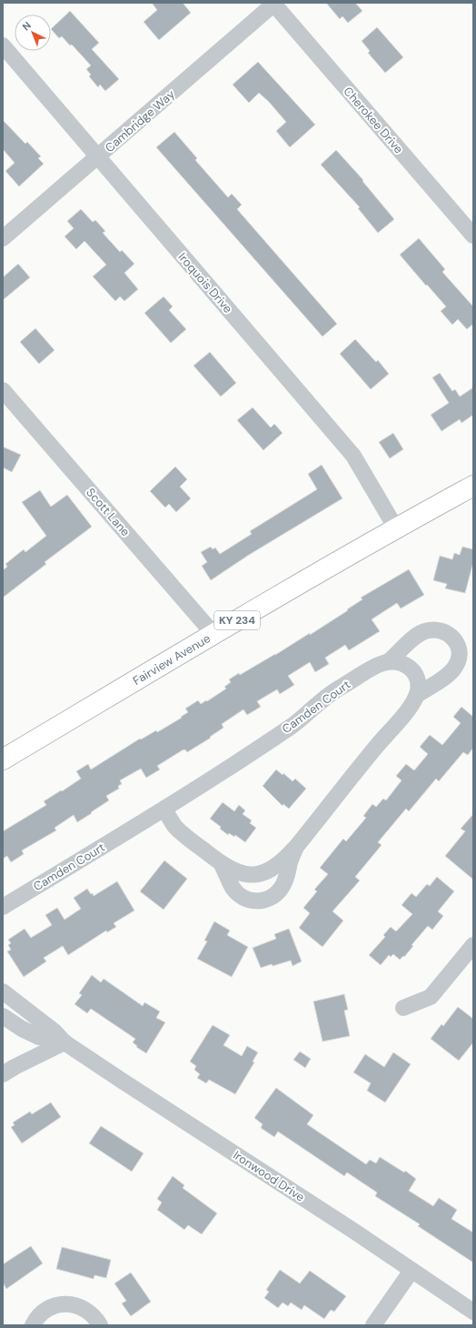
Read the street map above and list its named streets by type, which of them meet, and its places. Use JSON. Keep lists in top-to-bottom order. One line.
{"streets":{"main road":["KY 234","Fairview Avenue"],"street":["Cherokee Drive","Cambridge Way","Iroquois Drive","Scott Lane","Camden Court","Ironwood Drive"]},"crossings":[["Cherokee Drive","Cambridge Way"],["Cambridge Way","Iroquois Drive"],["Iroquois Drive","Fairview Avenue"],["Scott Lane","Fairview Avenue"]],"north":"top left"}
